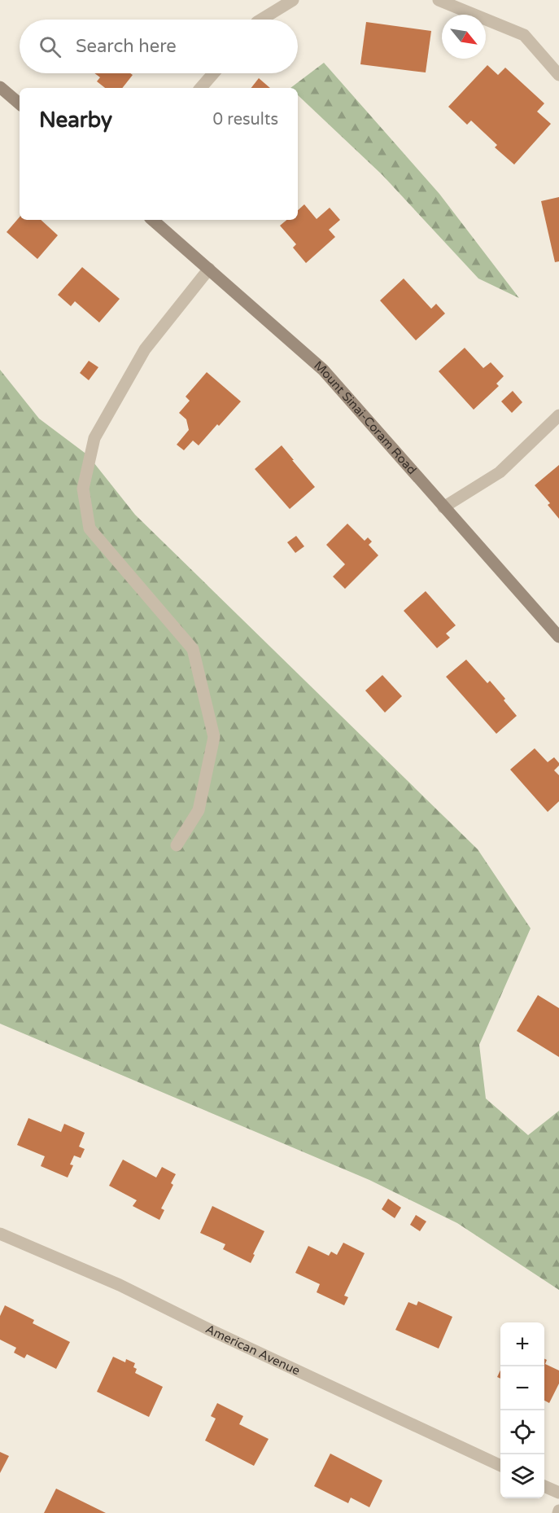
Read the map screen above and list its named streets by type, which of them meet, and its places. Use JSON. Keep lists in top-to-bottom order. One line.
{"streets":{"main road":["Mount Sinai-Coram Road"],"street":["American Avenue"]},"north":"bottom right","page":{"search":"Search here","heading":["Nearby","0 results"],"map_buttons":["+","−"]}}
